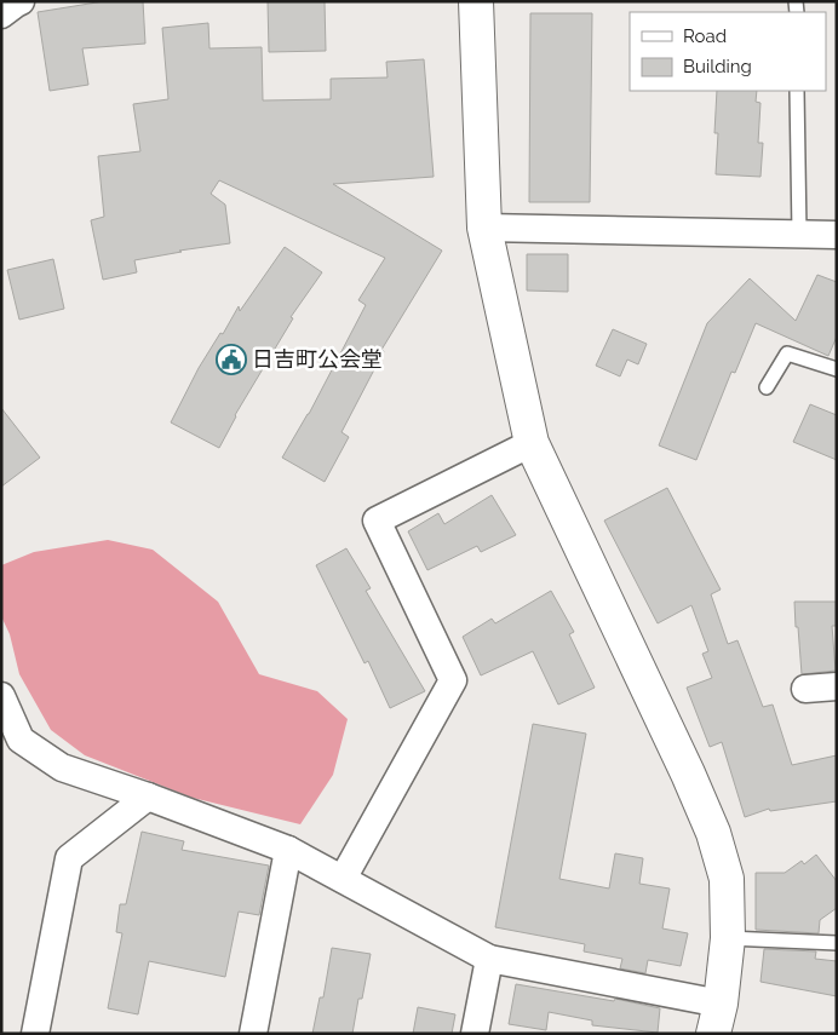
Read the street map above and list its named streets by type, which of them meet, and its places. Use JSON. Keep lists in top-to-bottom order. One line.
{"places":{"public building":["日吉町公会堂"]},"legend":["Road","Building"]}
